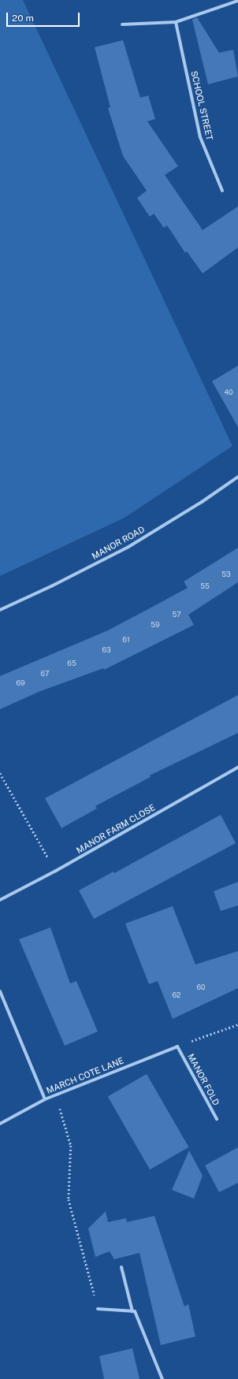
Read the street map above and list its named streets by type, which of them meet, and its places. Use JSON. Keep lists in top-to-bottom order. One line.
{"streets":{"street":["SCHOOL STREET","MANOR ROAD","MANOR FARM CLOSE","MARCH COTE LANE","MANOR FOLD"]},"crossings":[["MARCH COTE LANE","MANOR FOLD"]],"house_numbers":["40","53","55","57","59","61","63","65","67","69","60","62"],"scale_bar":"20 m"}
